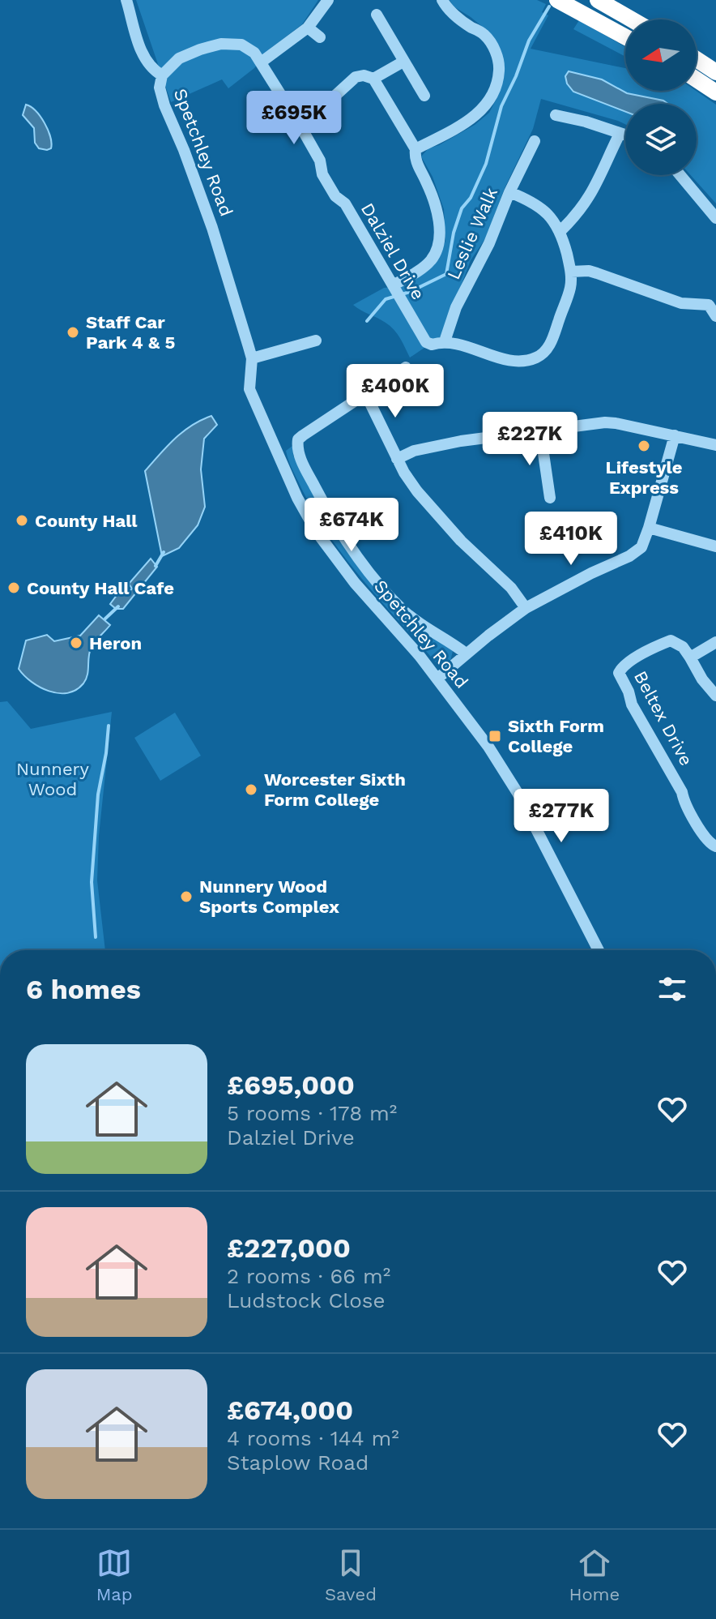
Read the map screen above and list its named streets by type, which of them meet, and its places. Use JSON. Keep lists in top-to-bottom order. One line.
{"streets":{"street":["Spetchley Road","Leslie Walk","Dalziel Drive","Beltex Drive"]},"crossings":[["Spetchley Road","Dalziel Drive"],["Leslie Walk","Dalziel Drive"]],"parks":["Nunnery Wood"],"places":{"other":["Staff Car Park 4 & 5","Lifestyle Express","County Hall","County Hall Cafe","Heron","Worcester Sixth Form College","Nunnery Wood Sports Complex"],"transit":["Sixth Form College"]},"north":"left","page":{"price":["£695K","£400K","£227K","£674K","£410K","£277K"],"heading":"6 homes","list":[{"name":"£695,000","note":"5 rooms · 178 m² · Dalziel Drive"},{"name":"£227,000","note":"2 rooms · 66 m² · Ludstock Close"},{"name":"£674,000","note":"4 rooms · 144 m² · Staplow Road"}],"tabs":["Map","Saved","Home"]}}
